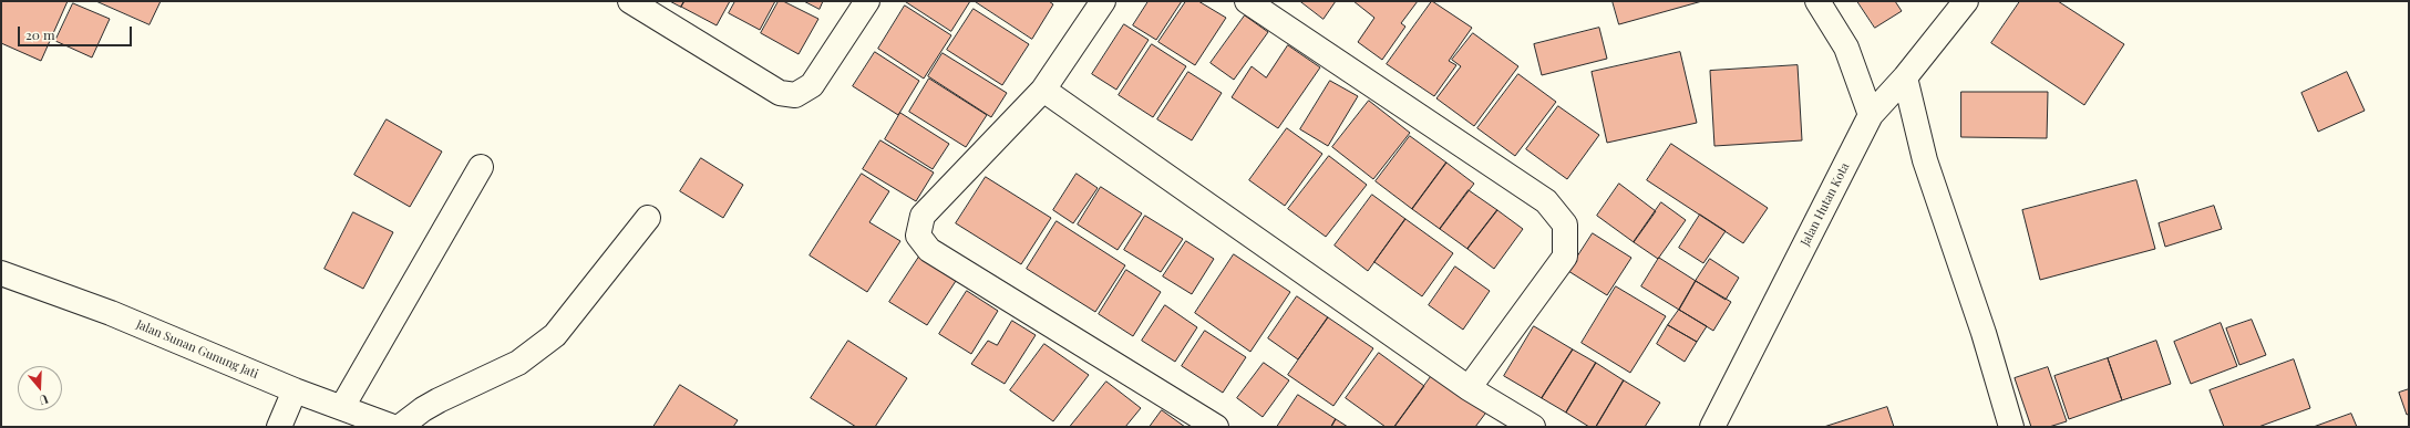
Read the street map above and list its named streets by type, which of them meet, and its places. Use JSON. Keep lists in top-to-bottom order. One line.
{"streets":{"street":["Jalan Hutan Kota","Jalan Sunan Gunung Jati"]},"scale_bar":"20 m","north":"bottom"}
